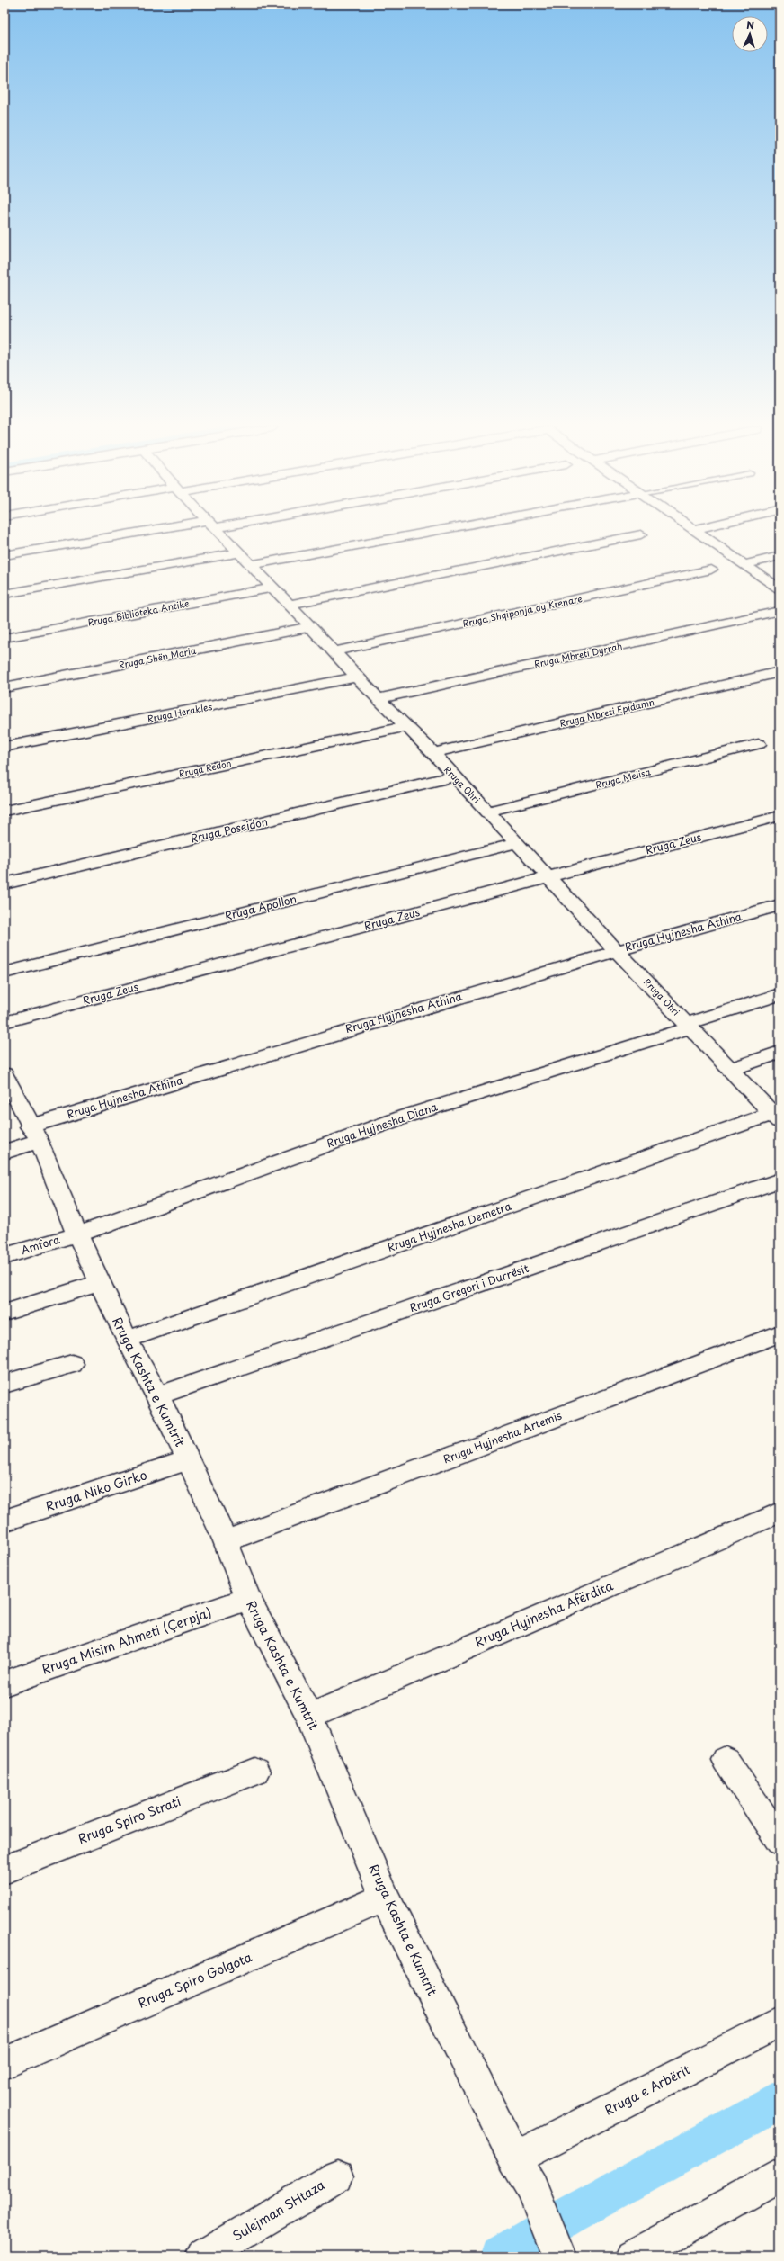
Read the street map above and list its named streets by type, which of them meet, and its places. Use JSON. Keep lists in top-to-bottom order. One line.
{"streets":{"street":["Rruga Shqiponja dy Krenare","Rruga Biblioteka Antike","Rruga Mbreti Dyrrah","Rruga Shën Maria","Rruga Herakles","Rruga Mbreti Epidamn","Rruga Redon","Rruga Melisa","Rruga Ohri","Rruga Poseidon","Rruga Zeus","Rruga Apollon","Rruga Hyjnesha Athina","Rruga Hyjnesha Diana","Rruga Hyjnesha Demetra","Amfora","Rruga Gregori i Durrësit","Rruga Kashta e Kumtrit","Rruga Hyjnesha Artemis","Rruga Niko Girko","Rruga Hyjnesha Afërdita","Rruga Misim Ahmeti (Çerpja)","Rruga Spiro Strati","Rruga Spiro Golgota","Rruga e Arbërit","Sulejman SHtaza"]},"crossings":[["Rruga Shqiponja dy Krenare","Rruga Ohri"],["Rruga Biblioteka Antike","Rruga Ohri"],["Rruga Mbreti Dyrrah","Rruga Ohri"],["Rruga Shën Maria","Rruga Ohri"],["Rruga Herakles","Rruga Ohri"],["Rruga Mbreti Epidamn","Rruga Ohri"],["Rruga Redon","Rruga Ohri"],["Rruga Melisa","Rruga Ohri"],["Rruga Ohri","Rruga Poseidon"],["Rruga Ohri","Rruga Zeus"],["Rruga Ohri","Rruga Apollon"],["Rruga Ohri","Rruga Hyjnesha Athina"],["Rruga Ohri","Rruga Hyjnesha Diana"],["Rruga Ohri","Rruga Hyjnesha Demetra"],["Rruga Hyjnesha Athina","Rruga Kashta e Kumtrit"],["Rruga Hyjnesha Diana","Amfora"],["Rruga Hyjnesha Diana","Rruga Kashta e Kumtrit"],["Rruga Hyjnesha Demetra","Rruga Kashta e Kumtrit"],["Amfora","Rruga Kashta e Kumtrit"],["Rruga Gregori i Durrësit","Rruga Kashta e Kumtrit"],["Rruga Kashta e Kumtrit","Rruga Hyjnesha Artemis"],["Rruga Kashta e Kumtrit","Rruga Niko Girko"],["Rruga Kashta e Kumtrit","Rruga Hyjnesha Afërdita"],["Rruga Kashta e Kumtrit","Rruga Misim Ahmeti (Çerpja)"],["Rruga Kashta e Kumtrit","Rruga Spiro Golgota"],["Rruga Kashta e Kumtrit","Rruga e Arbërit"]],"north":"top"}
